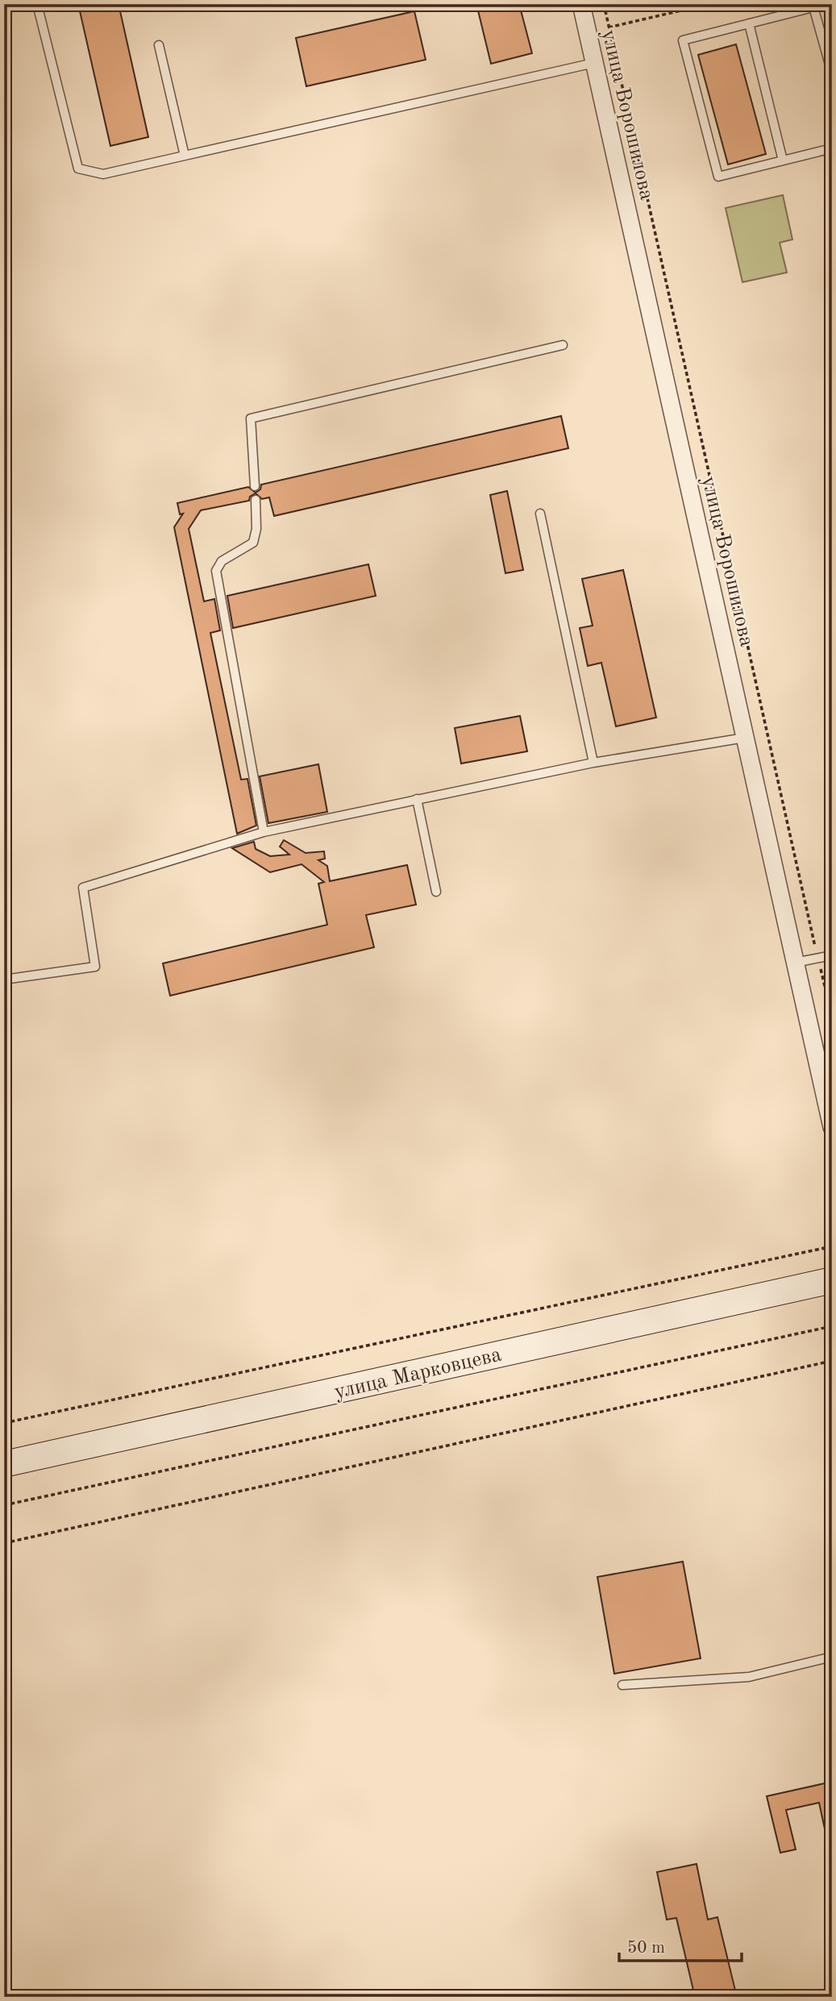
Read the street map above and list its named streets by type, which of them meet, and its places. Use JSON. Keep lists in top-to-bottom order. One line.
{"streets":{"main road":["улица Марковцева"],"street":["улица Ворошилова"]},"scale_bar":"50 m"}
